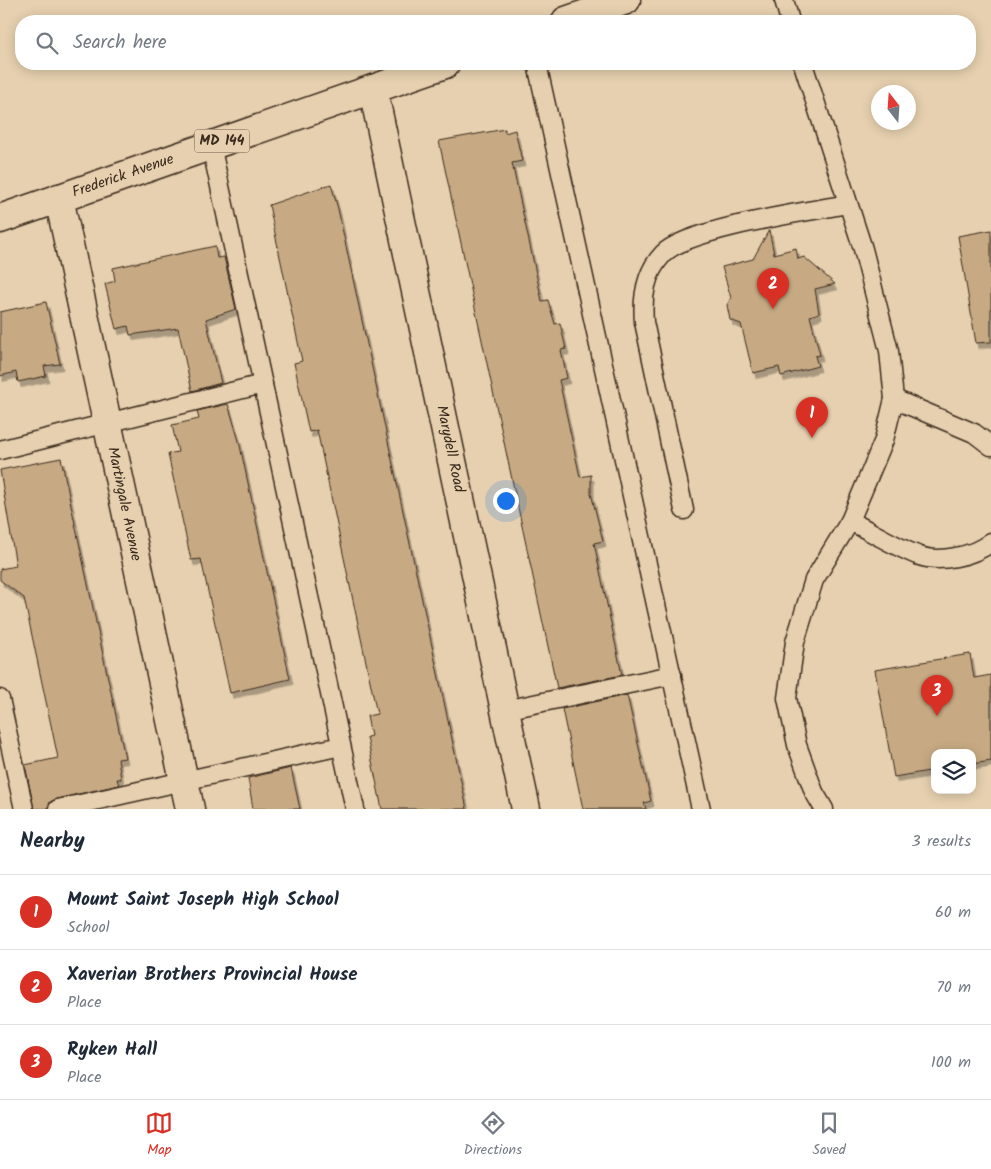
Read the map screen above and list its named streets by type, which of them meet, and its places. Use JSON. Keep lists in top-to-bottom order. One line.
{"streets":{"street":["MD 144","Frederick Avenue","Marydell Road","Martingale Avenue"]},"crossings":[["Frederick Avenue","Marydell Road"],["Frederick Avenue","Martingale Avenue"]],"north":"top","page":{"search":"Search here","pins":["2","1","3"],"heading":["Nearby","3 results"],"list":[{"mark":"1","name":"Mount Saint Joseph High School","note":"School","value":"60 m"},{"mark":"2","name":"Xaverian Brothers Provincial House","note":"Place","value":"70 m"},{"mark":"3","name":"Ryken Hall","note":"Place","value":"100 m"}],"nav":["Map","Directions","Saved"]}}
